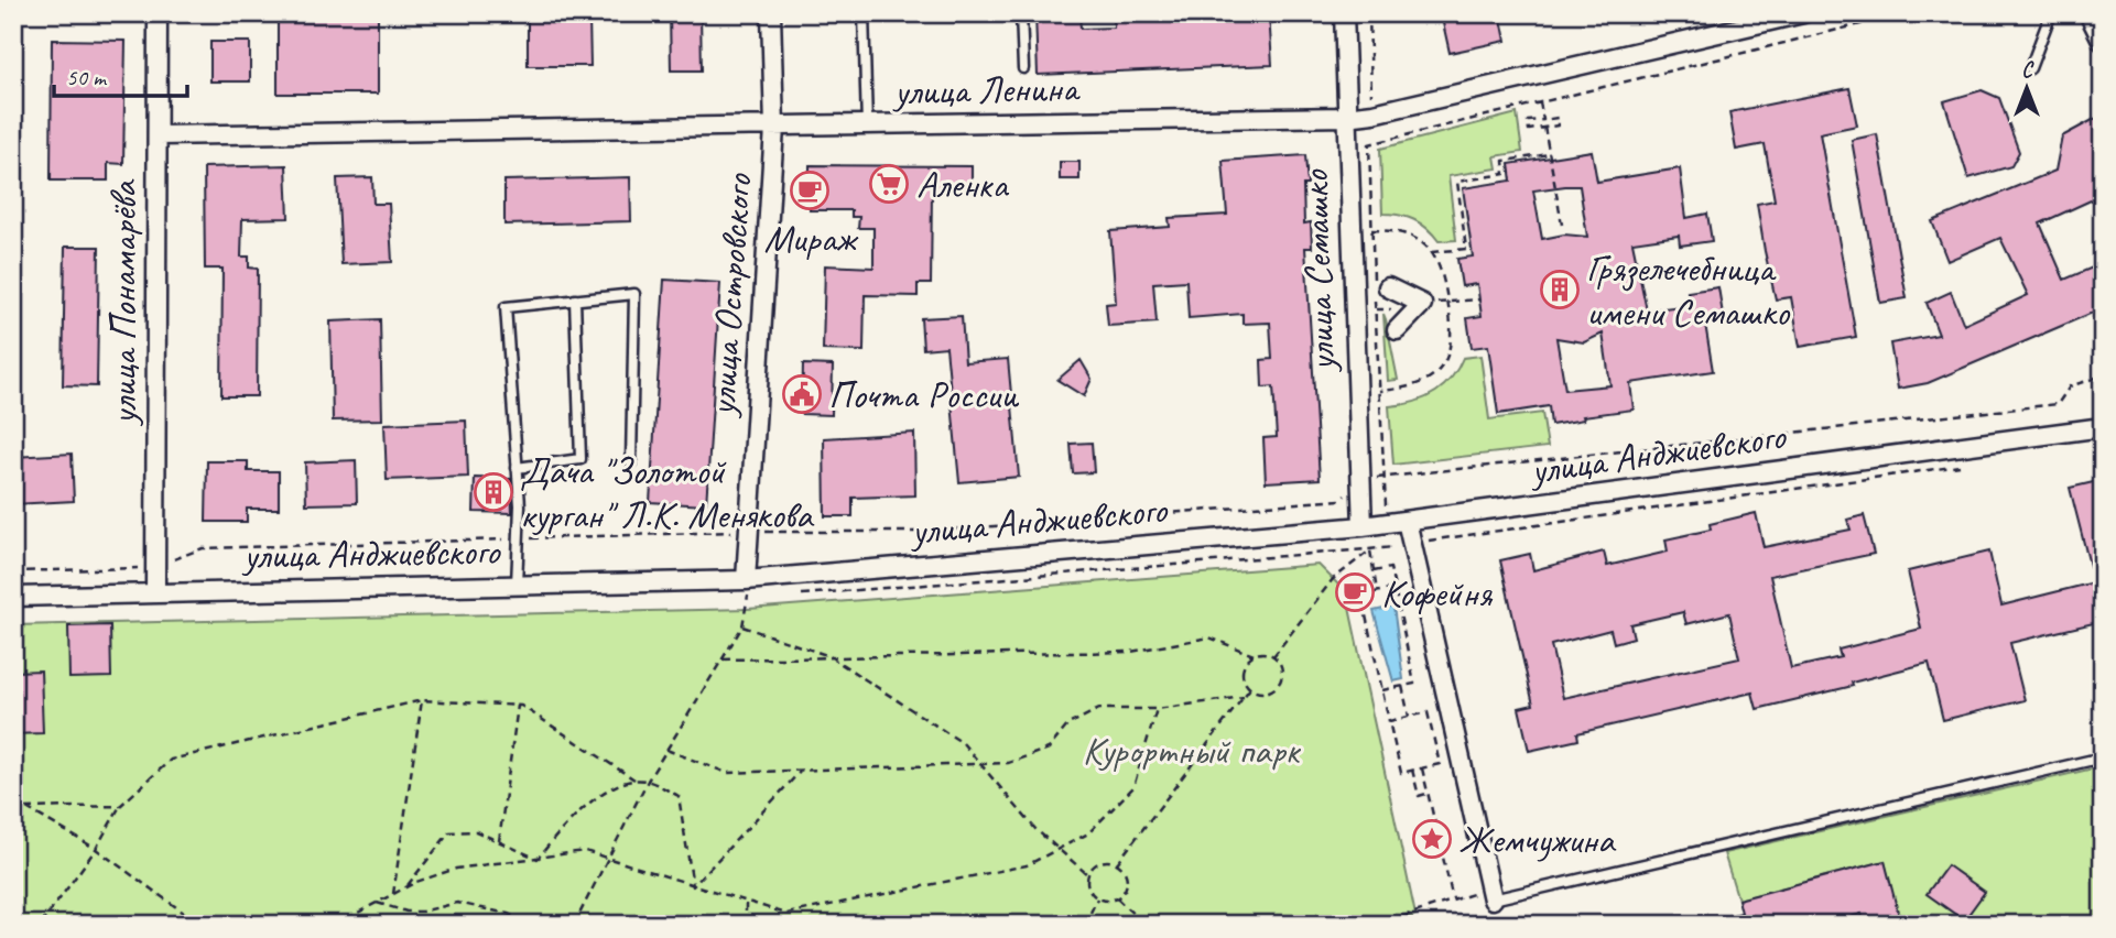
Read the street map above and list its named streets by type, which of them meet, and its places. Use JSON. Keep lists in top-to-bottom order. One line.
{"streets":{"street":["улица Ленина","улица Семашко","улица Островского","улица Понамарёва","улица Анджиевского"]},"crossings":[["улица Ленина","улица Семашко"],["улица Ленина","улица Островского"],["улица Ленина","улица Понамарёва"],["улица Семашко","улица Анджиевского"],["улица Островского","улица Анджиевского"],["улица Понамарёва","улица Анджиевского"]],"parks":["Курортный парк"],"places":{"supermarket":["Аленка"],"cafe":["Мираж","Кофейня"],"building":["Грязелечебница имени Семашко","Дача \"Золотой курган\" Л.К. Менякова"],"public building":["Почта России"],"place":["Жемчужина"]},"scale_bar":"50 m","north":"top"}
